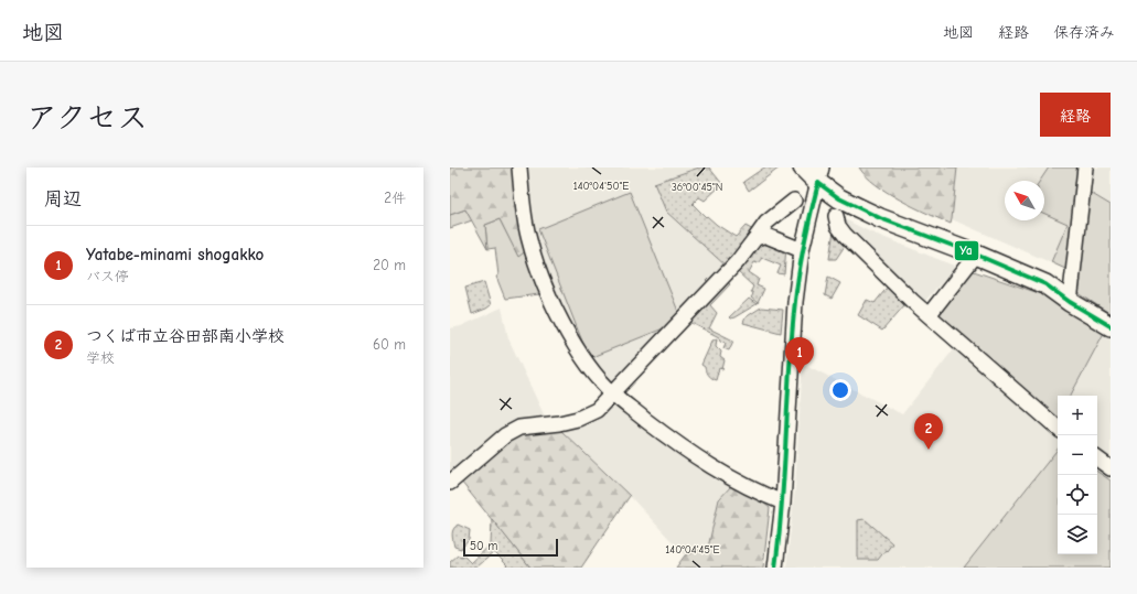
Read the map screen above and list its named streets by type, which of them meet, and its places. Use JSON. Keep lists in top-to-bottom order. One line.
{"lines":["transit line Ya"],"scale_bar":"50 m","north":"top left","page":{"header":"地図","nav":["地図","経路","保存済み"],"title":"アクセス","buttons":"経路","heading":["周辺","2件"],"list":[{"mark":"1","name":"Yatabe-minami shogakko","note":"バス停","value":"20 m"},{"mark":"2","name":"つくば市立谷田部南小学校","note":"学校","value":"60 m"}],"pins":["1","2"],"map_buttons":["+","−"],"scale":"50 m"},"coordinates":["140°04'50\"E","36°00'45\"N","140°04'45\"E"]}
